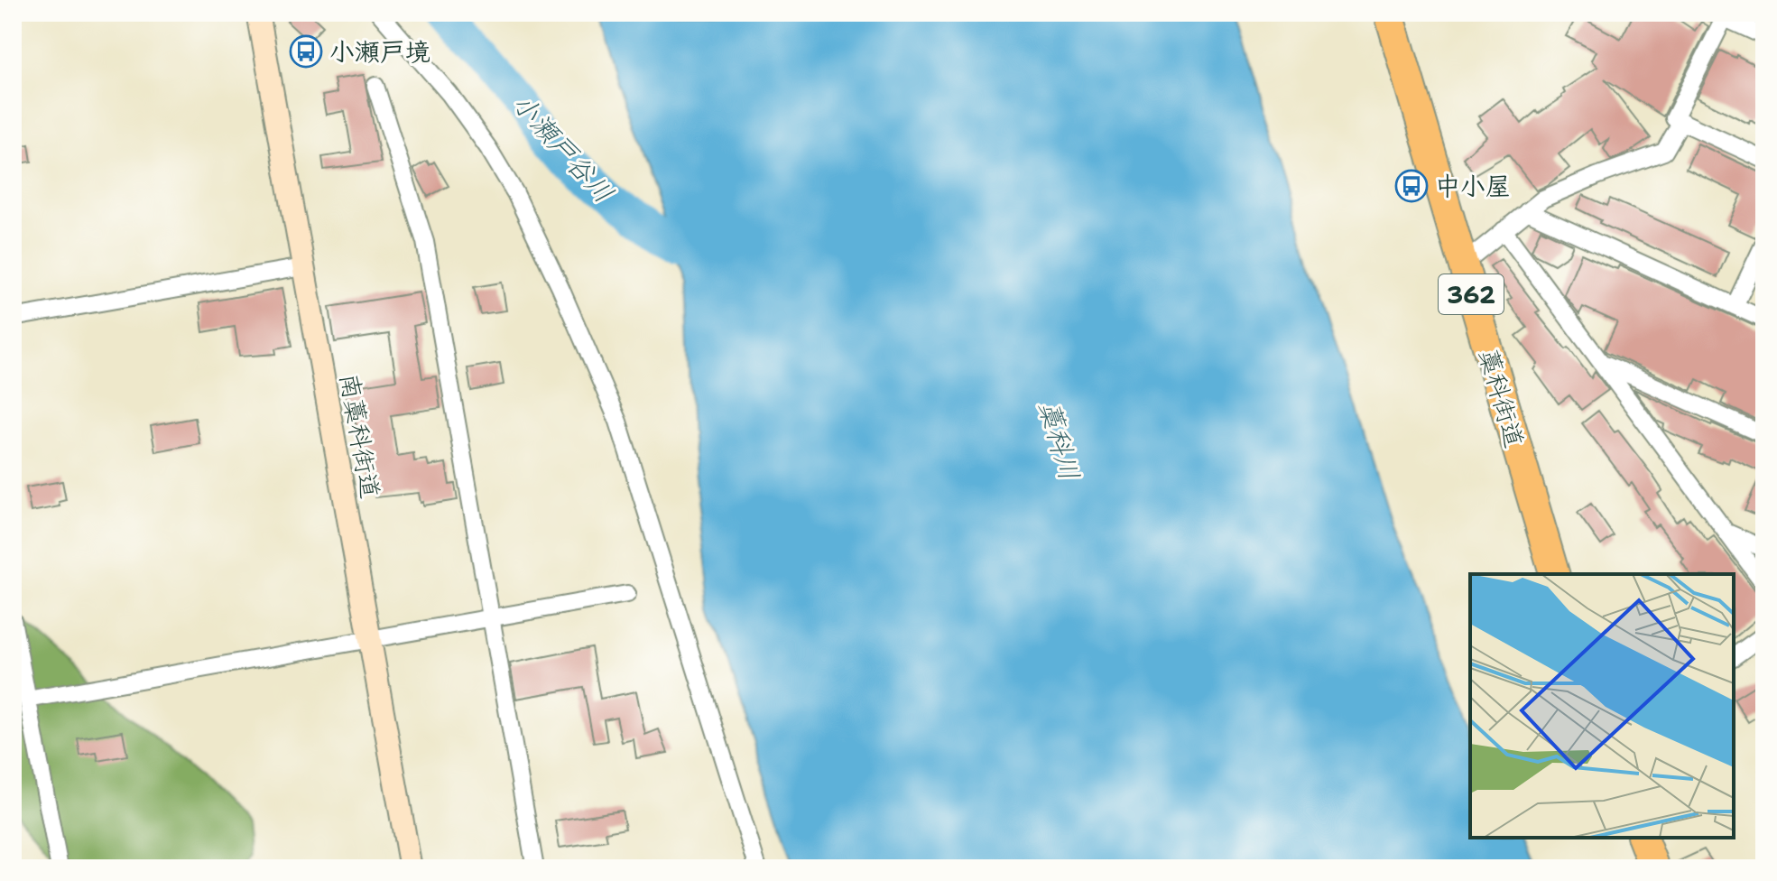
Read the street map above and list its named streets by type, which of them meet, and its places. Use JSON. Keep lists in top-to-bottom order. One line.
{"streets":{"highway":["362","藁科街道"],"main road":["南藁科街道"]},"water":["小瀬戸谷川","藁科川"],"places":{"bus stop":["小瀬戸境","中小屋"]}}
